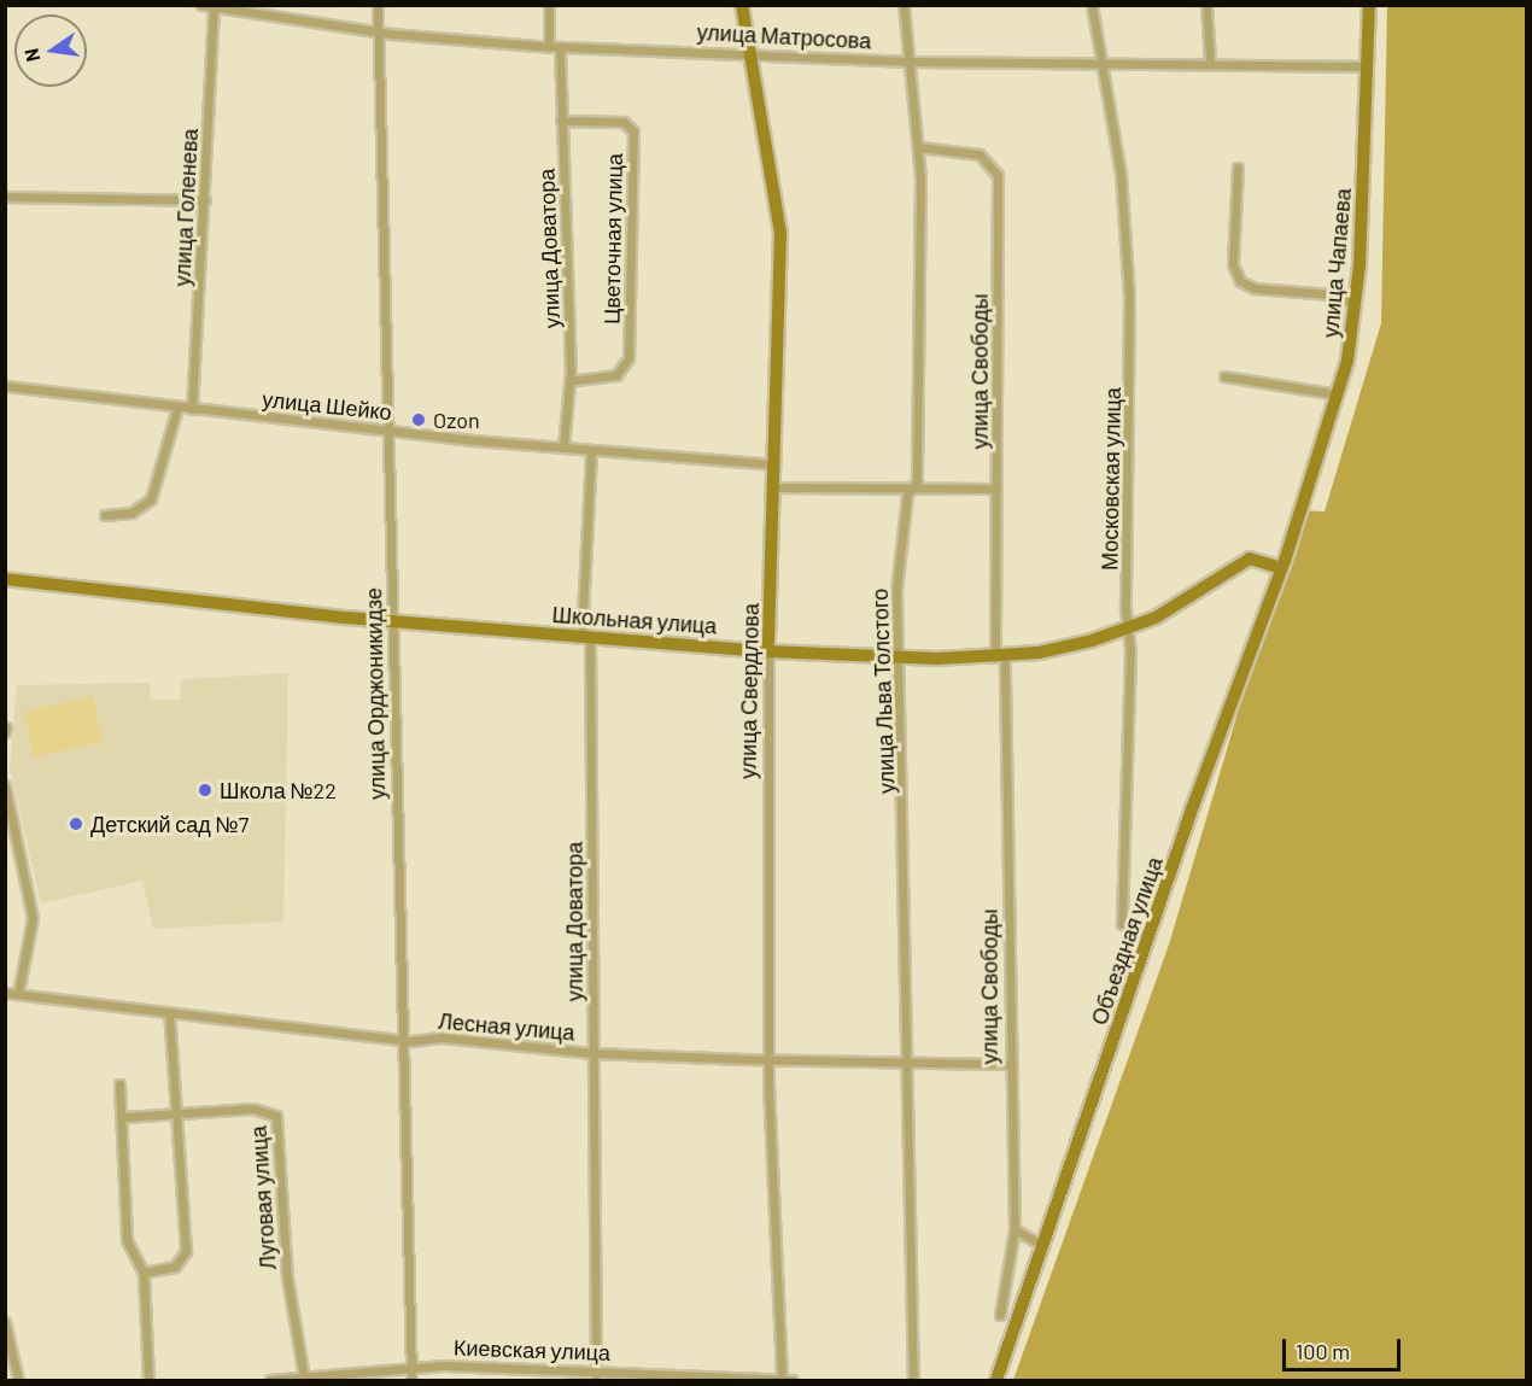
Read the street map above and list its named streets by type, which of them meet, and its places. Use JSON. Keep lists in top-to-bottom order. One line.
{"streets":{"street":["улица Матросова","улица Голенева","Цветочная улица","улица Доватора","улица Чапаева","улица Свободы","улица Шейко","Московская улица","Школьная улица","улица Свердлова","улица Льва Толстого","улица Орджоникидзе","Объездная улица","Лесная улица","Луговая улица","Киевская улица"]},"crossings":[["улица Матросова","улица Голенева"],["улица Матросова","улица Доватора"],["улица Матросова","улица Чапаева"],["улица Матросова","Московская улица"],["улица Матросова","улица Свердлова"],["улица Матросова","улица Льва Толстого"],["улица Матросова","улица Орджоникидзе"],["улица Голенева","улица Шейко"],["Цветочная улица","улица Доватора"],["улица Доватора","улица Шейко"],["улица Доватора","Школьная улица"],["улица Доватора","Лесная улица"],["улица Доватора","Киевская улица"],["улица Чапаева","Объездная улица"],["улица Свободы","Школьная улица"],["улица Свободы","улица Льва Толстого"],["улица Свободы","Лесная улица"],["улица Шейко","улица Свердлова"],["улица Шейко","улица Орджоникидзе"],["Московская улица","Школьная улица"],["Московская улица","Объездная улица"],["Школьная улица","улица Свердлова"],["Школьная улица","улица Льва Толстого"],["Школьная улица","улица Орджоникидзе"],["Школьная улица","Объездная улица"],["улица Свердлова","Лесная улица"],["улица Свердлова","Киевская улица"],["улица Льва Толстого","Лесная улица"],["улица Орджоникидзе","Лесная улица"],["улица Орджоникидзе","Киевская улица"],["Луговая улица","Киевская улица"]],"places":["Ozon","Школа №22","Детский сад №7"],"scale_bar":"100 m","north":"left"}
